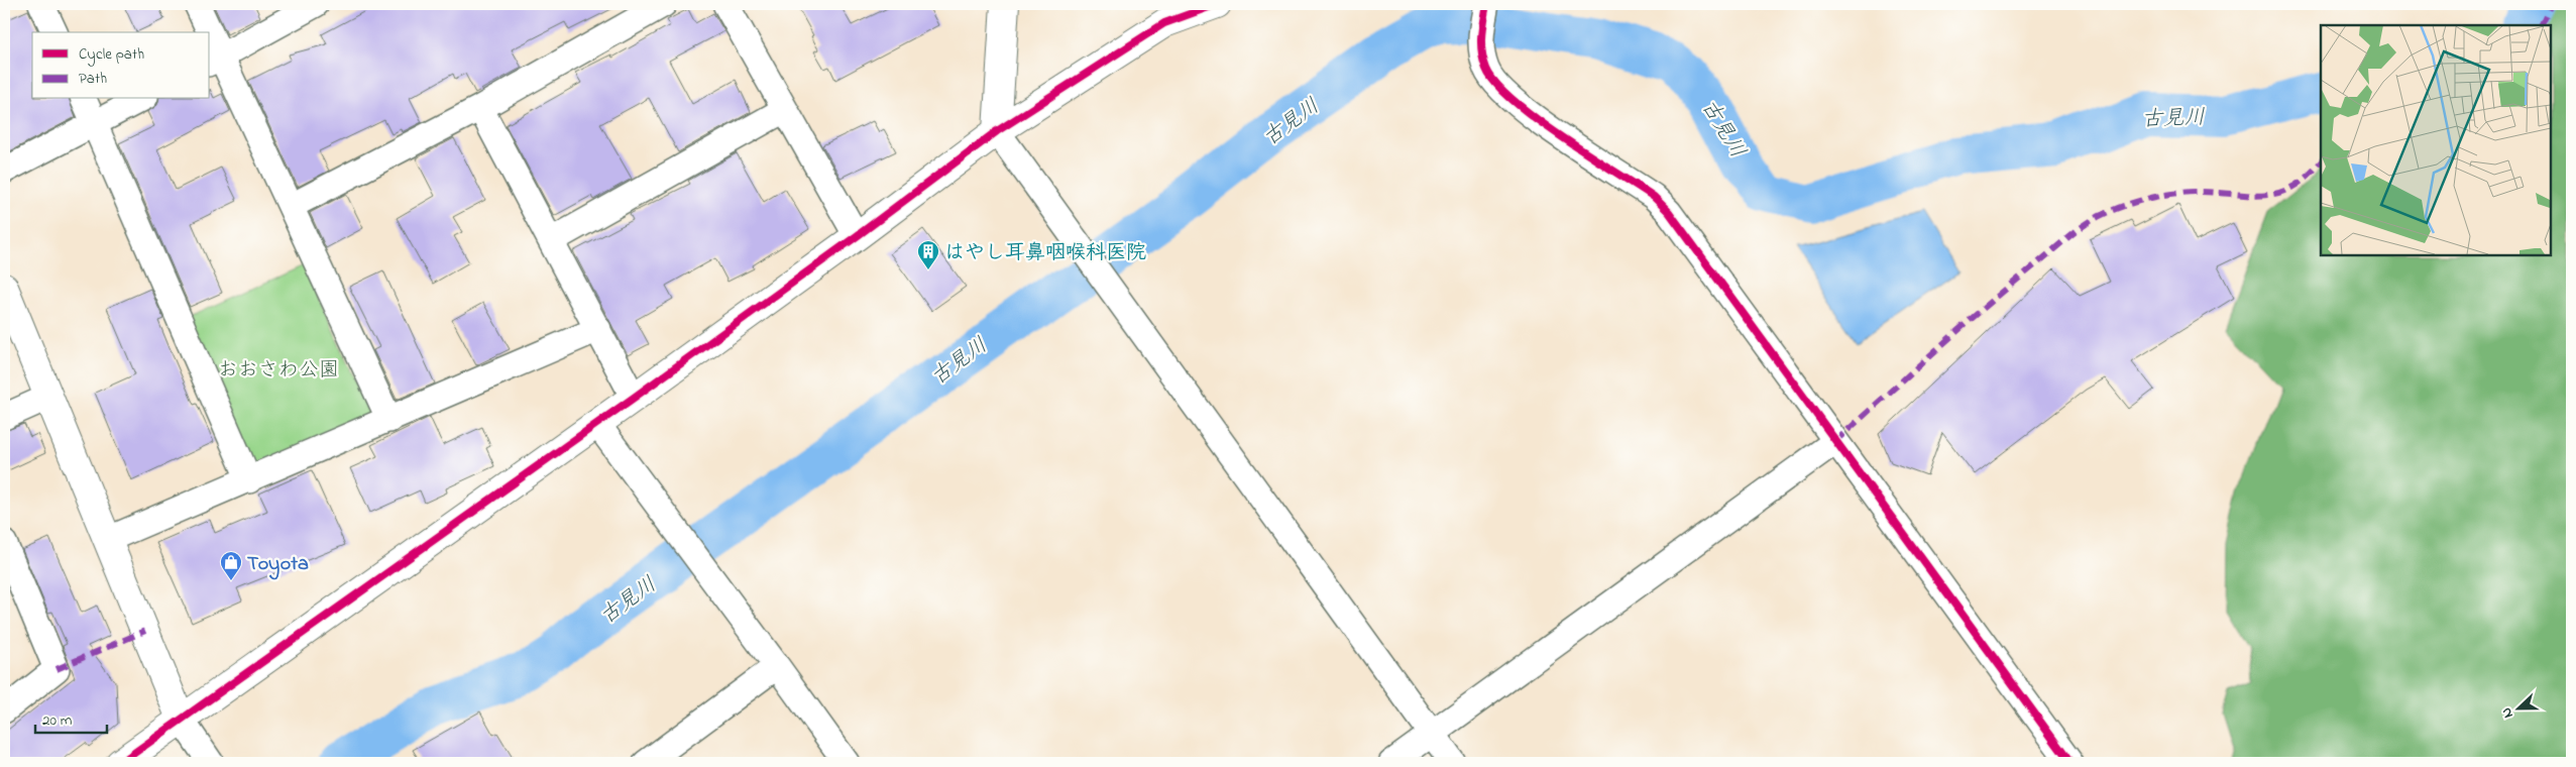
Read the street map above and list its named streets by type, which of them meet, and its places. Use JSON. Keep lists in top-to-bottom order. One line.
{"water":["古見川"],"parks":["おおさわ公園"],"places":{"building":["はやし耳鼻咽喉科医院"],"shop":["Toyota"]},"legend":["Cycle path","Path"],"scale_bar":"20 m","north":"left"}
